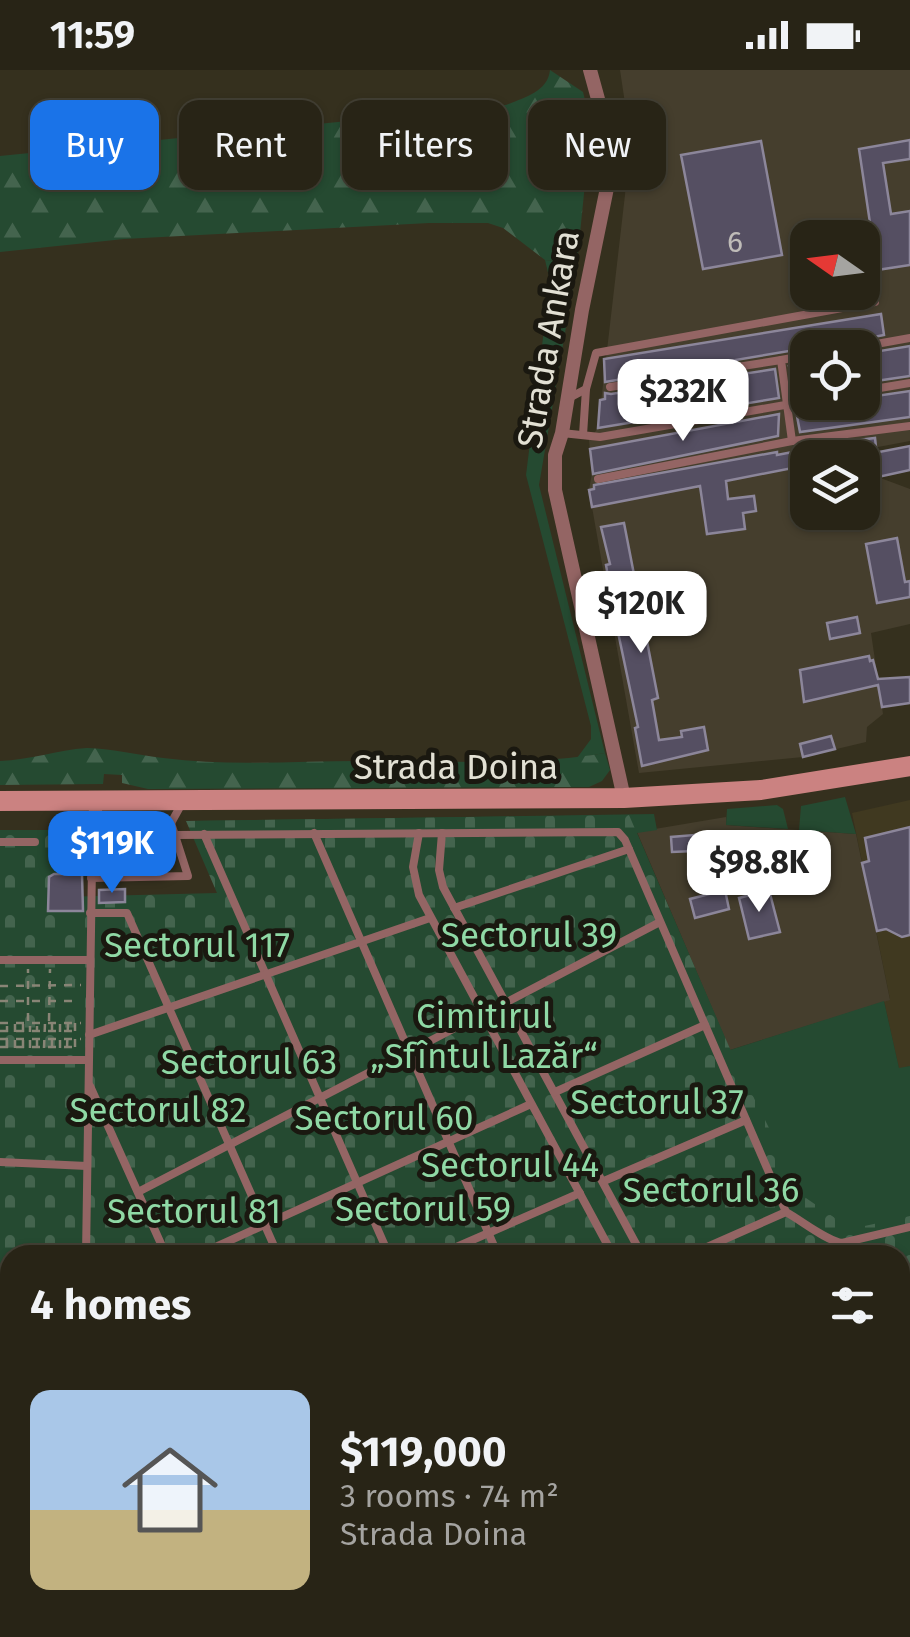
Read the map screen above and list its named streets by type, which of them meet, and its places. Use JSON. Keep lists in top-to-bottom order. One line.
{"streets":{"main road":["Strada Doina"],"street":["Strada Ankara"]},"crossings":[["Strada Ankara","Strada Doina"]],"parks":["Sectorul 39","Sectorul 117","Cimitirul „Sfîntul Lazăr“","Sectorul 63","Sectorul 37","Sectorul 82","Sectorul 60","Sectorul 44","Sectorul 36","Sectorul 59","Sectorul 81"],"house_numbers":["6"],"north":"left","page":{"status":"11:59","chip":["Buy","Rent","Filters","New"],"price":["$232K","$120K","$119K","$98.8K"],"heading":"4 homes","list":[{"name":"$119,000","note":"3 rooms · 74 m² · Strada Doina"}]}}
